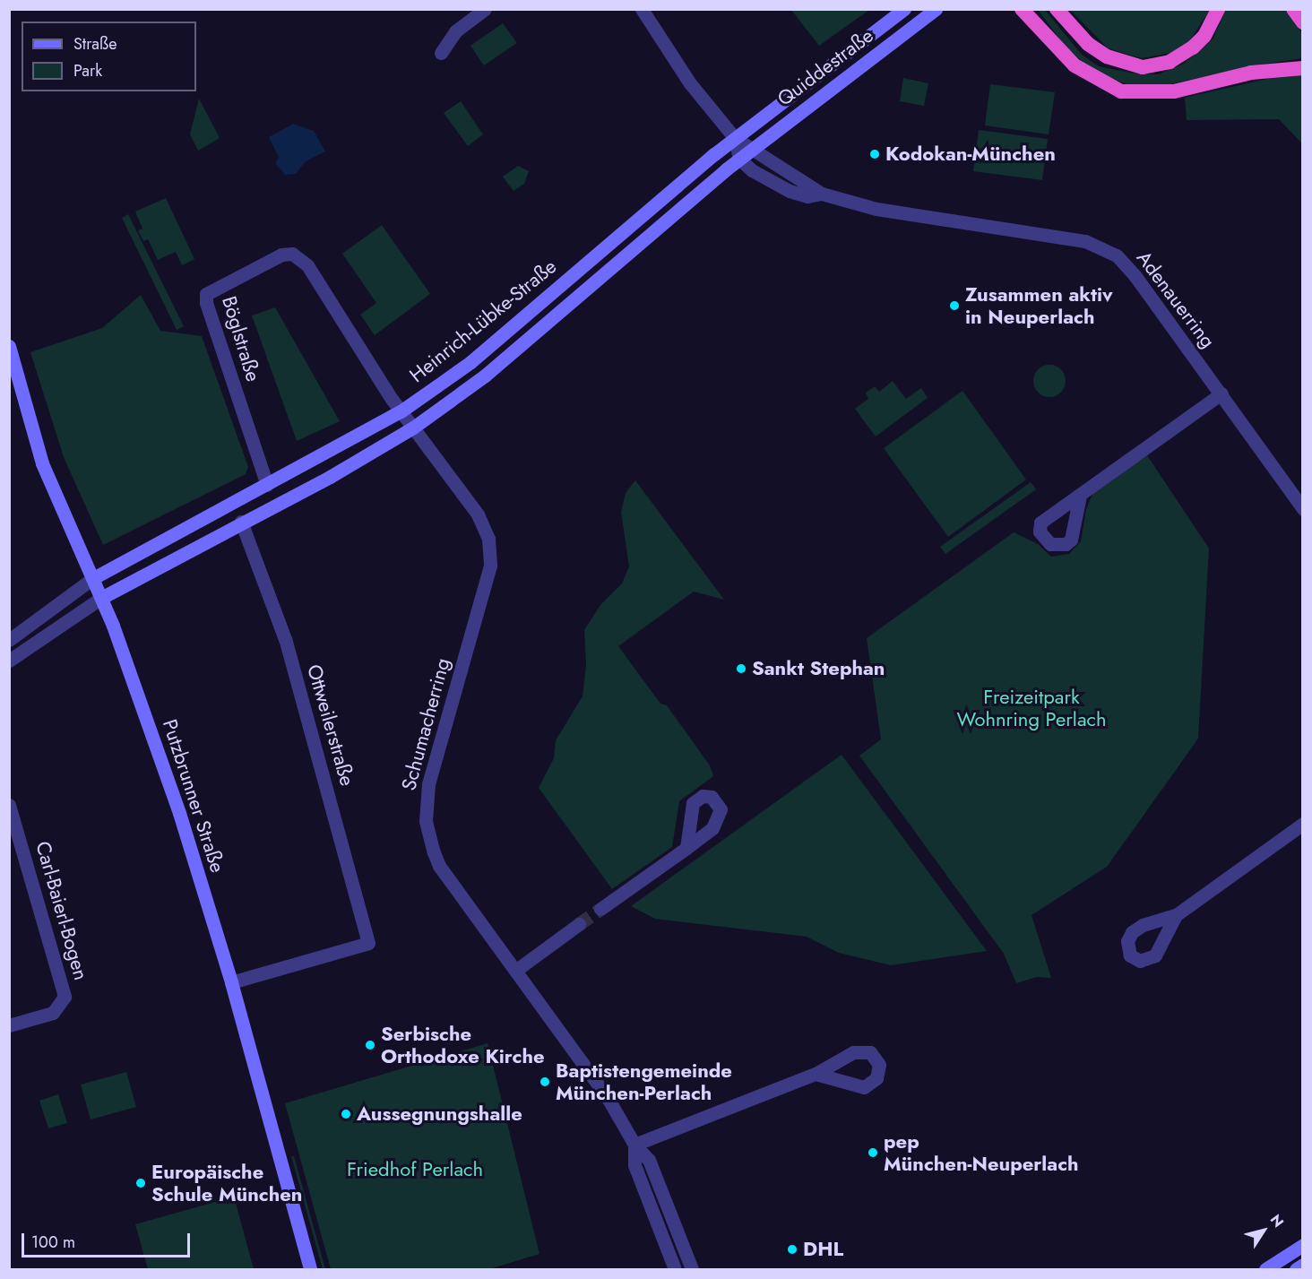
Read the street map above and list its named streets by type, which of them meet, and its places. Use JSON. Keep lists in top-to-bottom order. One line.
{"streets":{"main road":["Quiddestraße","Heinrich-Lübke-Straße","Putzbrunner Straße"],"street":["Adenauerring","Böglstraße","Schumacherring","Ottweilerstraße","Carl-Baierl-Bogen"]},"crossings":[["Quiddestraße","Adenauerring"],["Quiddestraße","Heinrich-Lübke-Straße"],["Adenauerring","Heinrich-Lübke-Straße"],["Heinrich-Lübke-Straße","Böglstraße"],["Heinrich-Lübke-Straße","Schumacherring"],["Heinrich-Lübke-Straße","Ottweilerstraße"],["Heinrich-Lübke-Straße","Putzbrunner Straße"],["Böglstraße","Schumacherring"],["Ottweilerstraße","Putzbrunner Straße"]],"parks":["Freizeitpark Wohnring Perlach","Friedhof Perlach"],"places":["Kodokan-München","Zusammen aktiv in Neuperlach","Sankt Stephan","Serbische Orthodoxe Kirche","Baptistengemeinde München-Perlach","Aussegnungshalle","pep München-Neuperlach","Europäische Schule München","DHL"],"legend":["Straße","Park"],"scale_bar":"100 m","north":"top right"}
